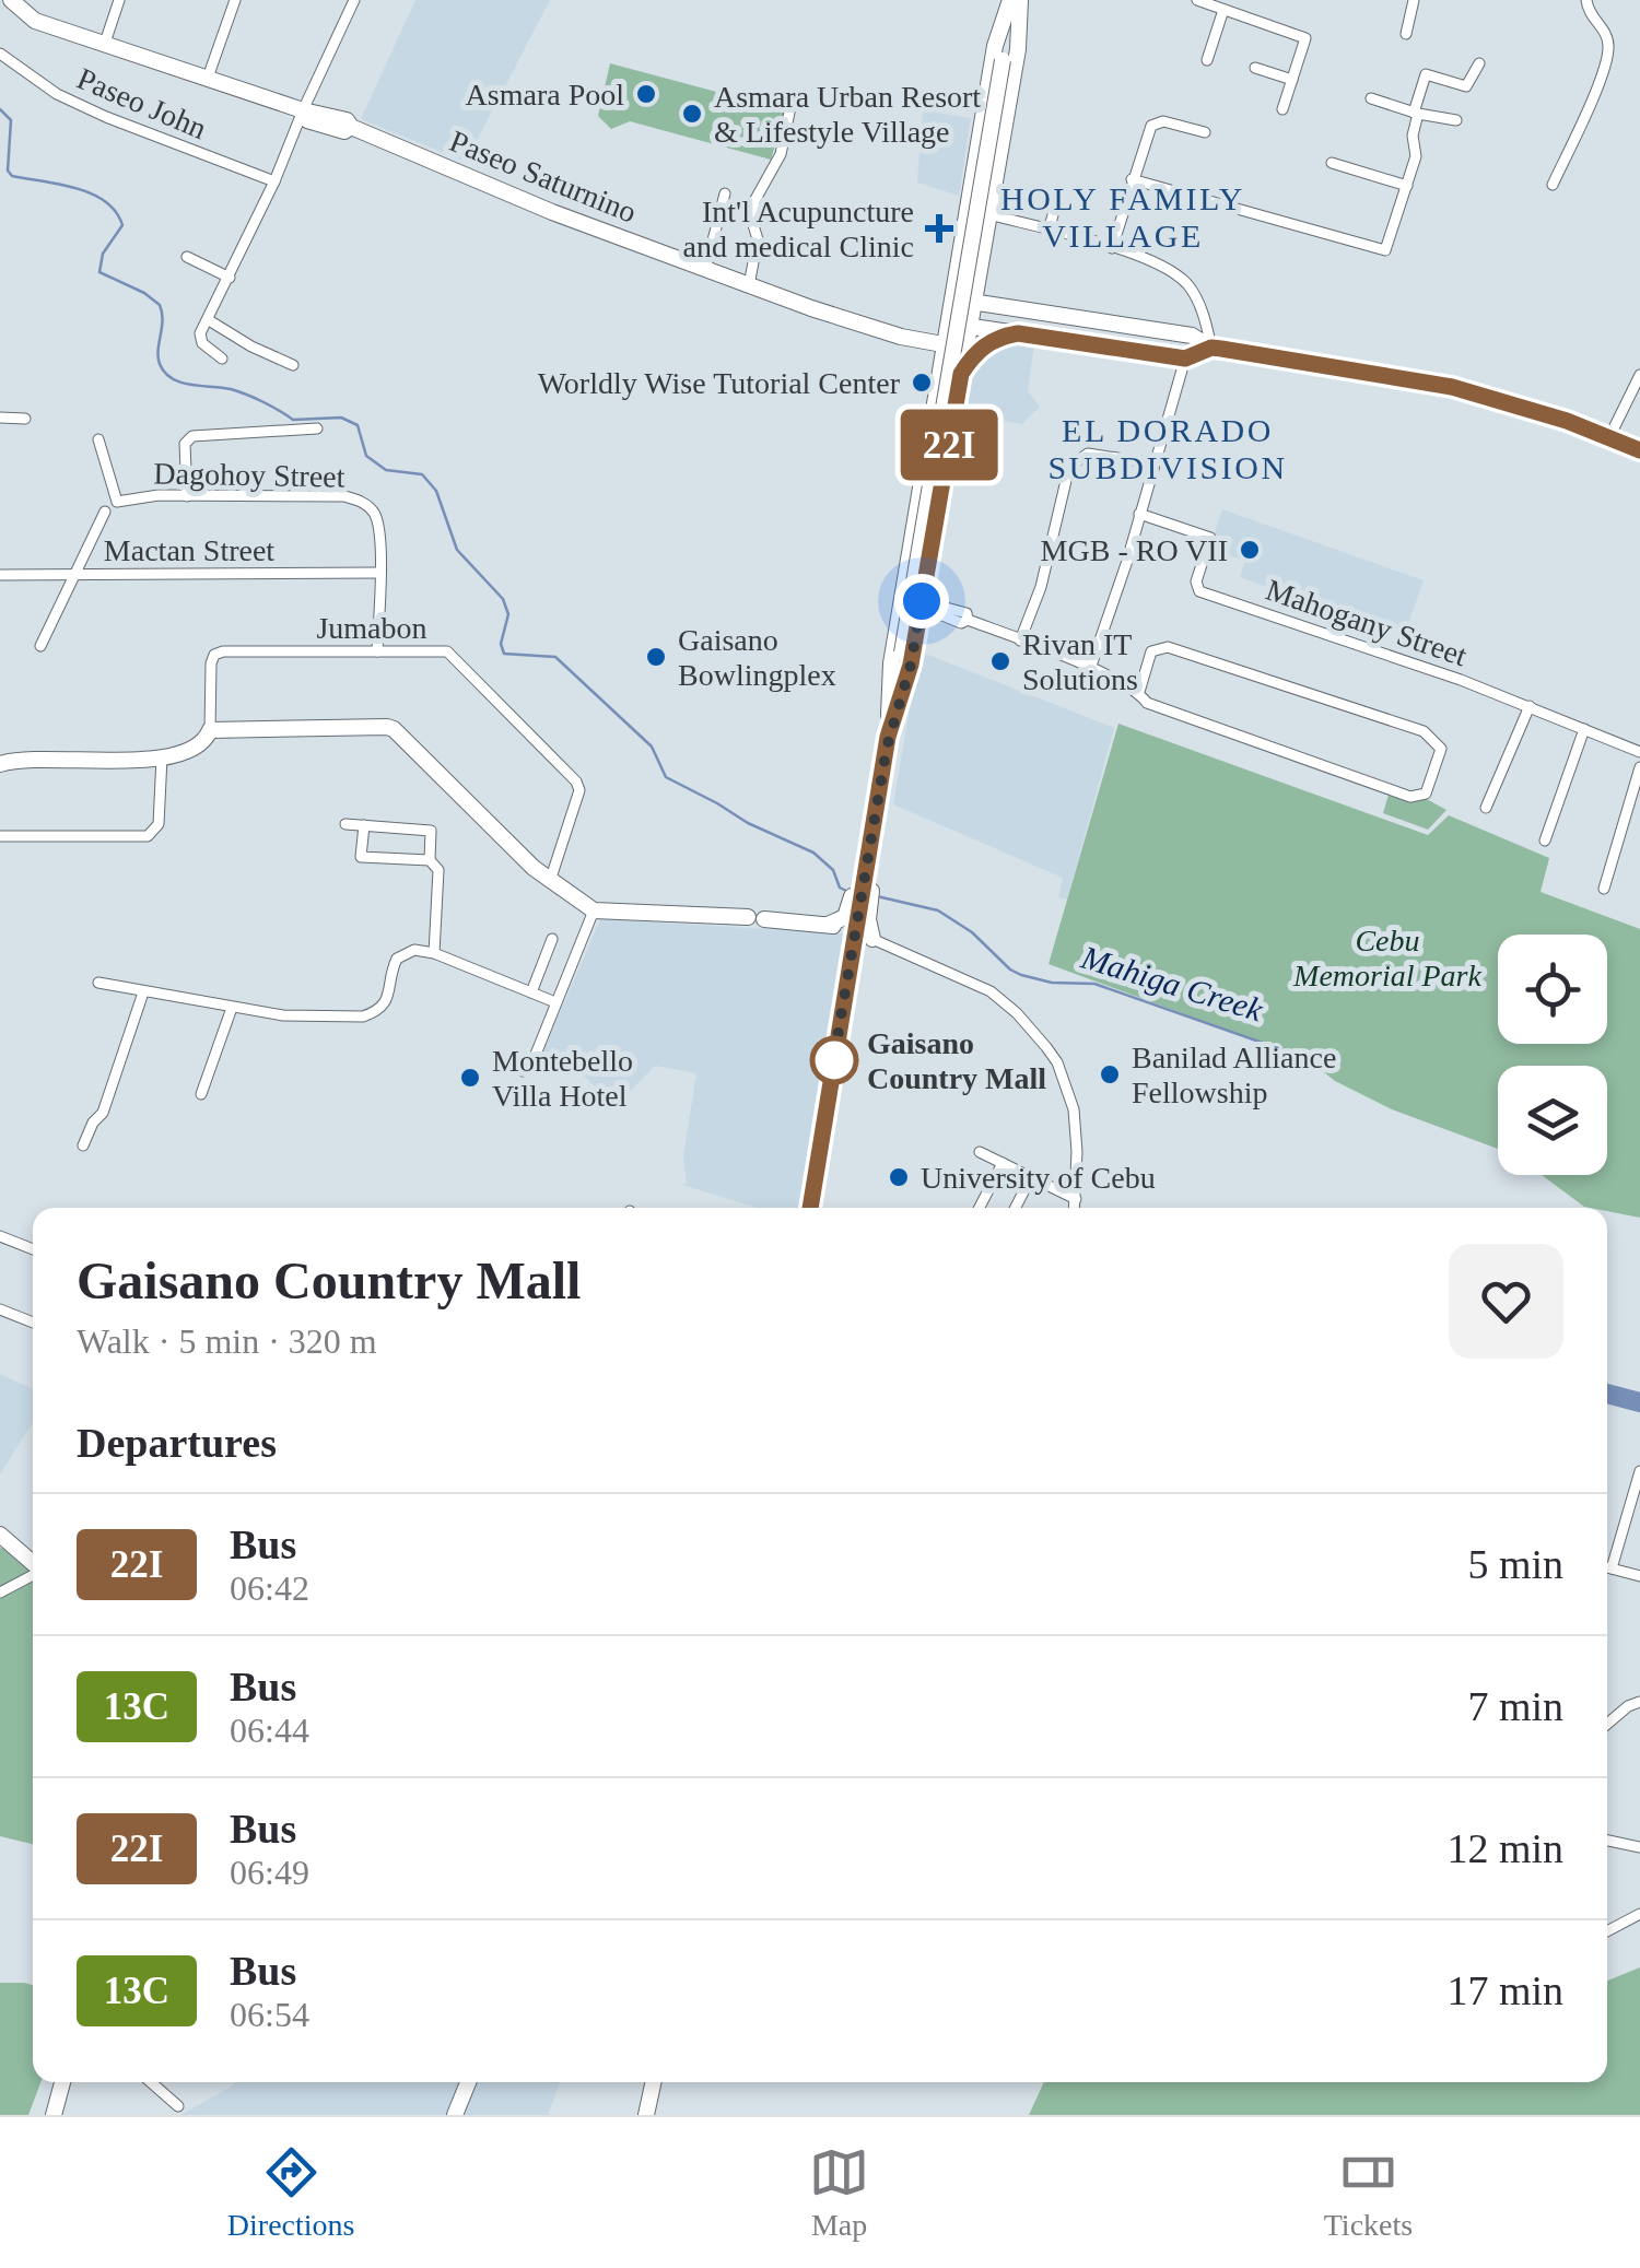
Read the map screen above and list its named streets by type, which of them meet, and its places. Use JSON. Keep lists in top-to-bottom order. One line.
{"streets":{"main road":["Paseo Saturnino"],"street":["Paseo John","Dagohoy Street","Mactan Street","Mahogany Street","Jumabon"]},"crossings":[["Dagohoy Street","Mactan Street"],["Dagohoy Street","Jumabon"]],"districts":["HOLY FAMILY VILLAGE","EL DORADO SUBDIVISION"],"water":["Mahiga Creek"],"parks":["Cebu Memorial Park"],"places":{"other":["Asmara Pool","Asmara Urban Resort & Lifestyle Village","Worldly Wise Tutorial Center","MGB - RO VII","Gaisano Bowlingplex","Rivan IT Solutions","Gaisano Country Mall","Banilad Alliance Fellowship","Montebello Villa Hotel","University of Cebu"],"health":["Int'l Acupuncture and medical Clinic"]},"lines":["bus line 22I"],"page":{"on_map":"22I","heading":[["Gaisano Country Mall","Walk · 5 min · 320 m"],"Departures"],"list":[{"mark":"22I","name":"Bus","note":"06:42","value":"5 min"},{"mark":"13C","name":"Bus","note":"06:44","value":"7 min"},{"mark":"22I","name":"Bus","note":"06:49","value":"12 min"},{"mark":"13C","name":"Bus","note":"06:54","value":"17 min"}],"tabs":["Directions","Map","Tickets"]}}
